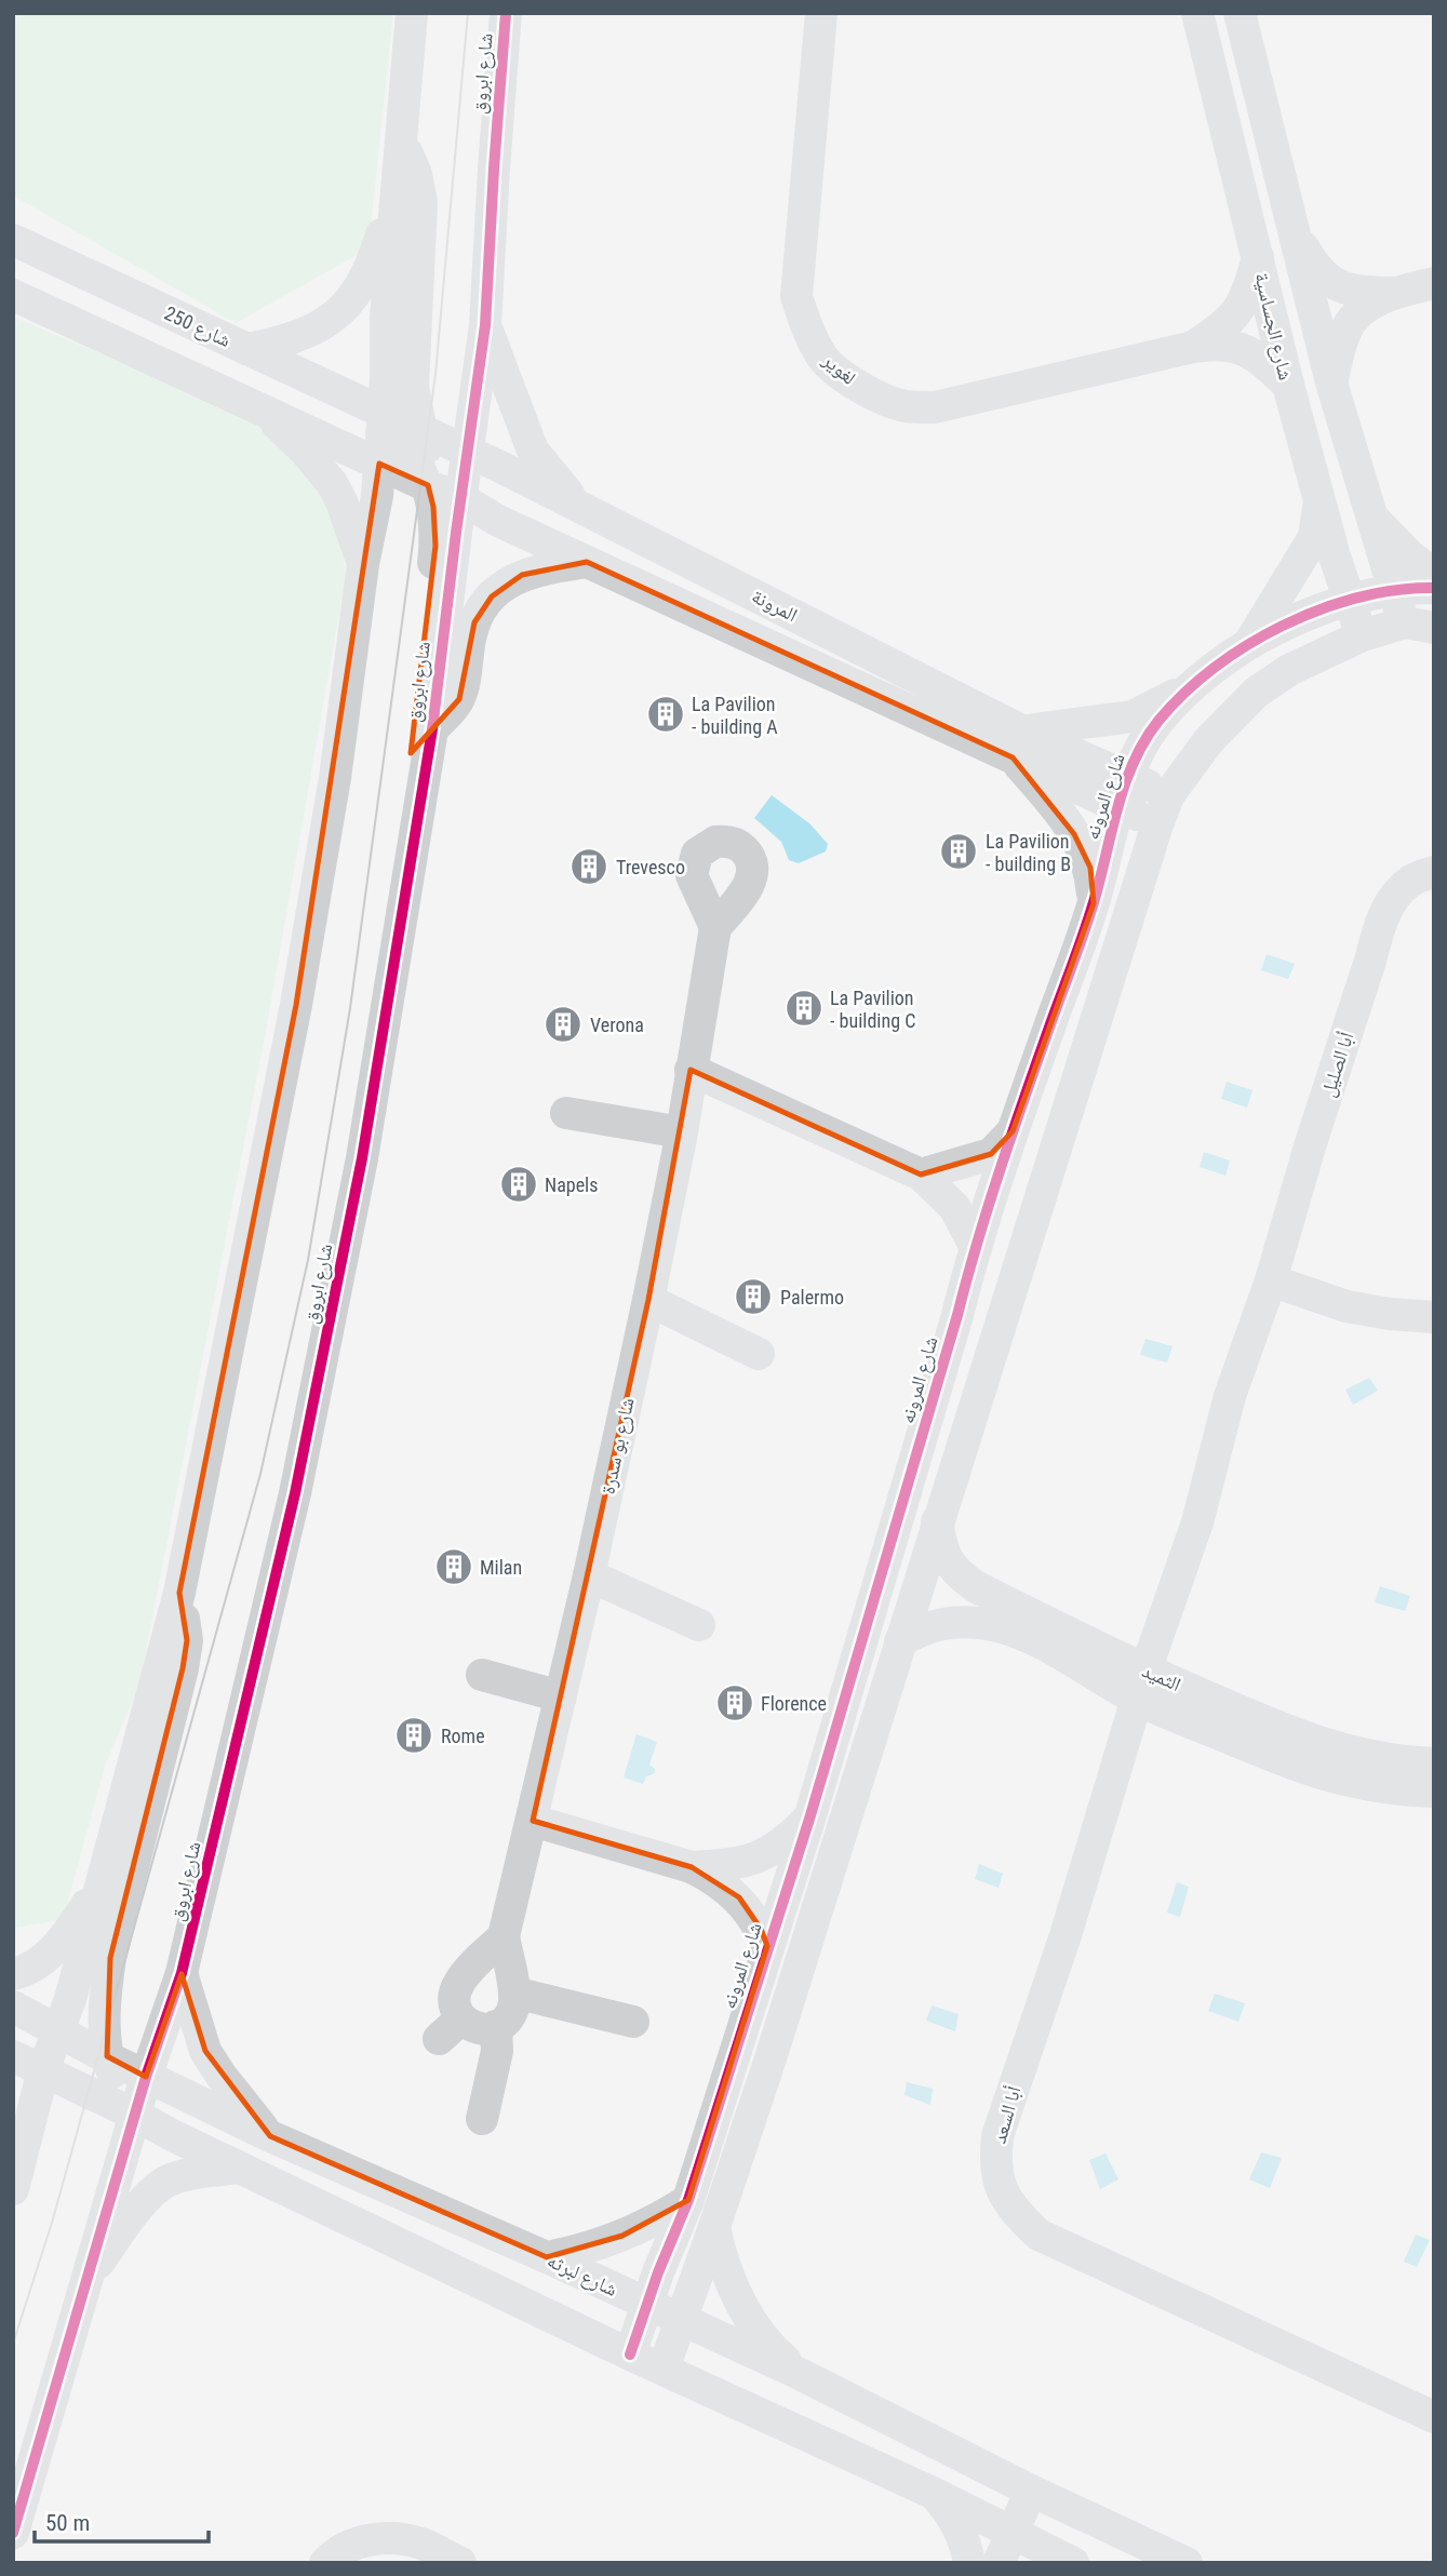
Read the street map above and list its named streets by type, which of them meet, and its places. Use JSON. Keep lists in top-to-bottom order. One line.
{"streets":{"street":["شارع ابروق","شارع 250","شارع الجساسية","لغوير","المرونة","شارع المرونه","أبا الصليل","شارع بو سدرة","الثميد","أبا السعد","شارع لبرثه"]},"crossings":[["شارع ابروق","المرونة"],["شارع ابروق","شارع لبرثه"],["شارع 250","المرونة"],["شارع الجساسية","لغوير"],["شارع الجساسية","شارع المرونه"],["المرونة","شارع المرونه"],["شارع المرونه","شارع لبرثه"],["أبا الصليل","الثميد"],["أبا الصليل","أبا السعد"],["الثميد","أبا السعد"]],"places":{"building":["La Pavilion - building A","La Pavilion - building B","Trevesco","La Pavilion - building C","Verona","Napels","Palermo","Milan","Florence","Rome"]},"scale_bar":"50 m"}
